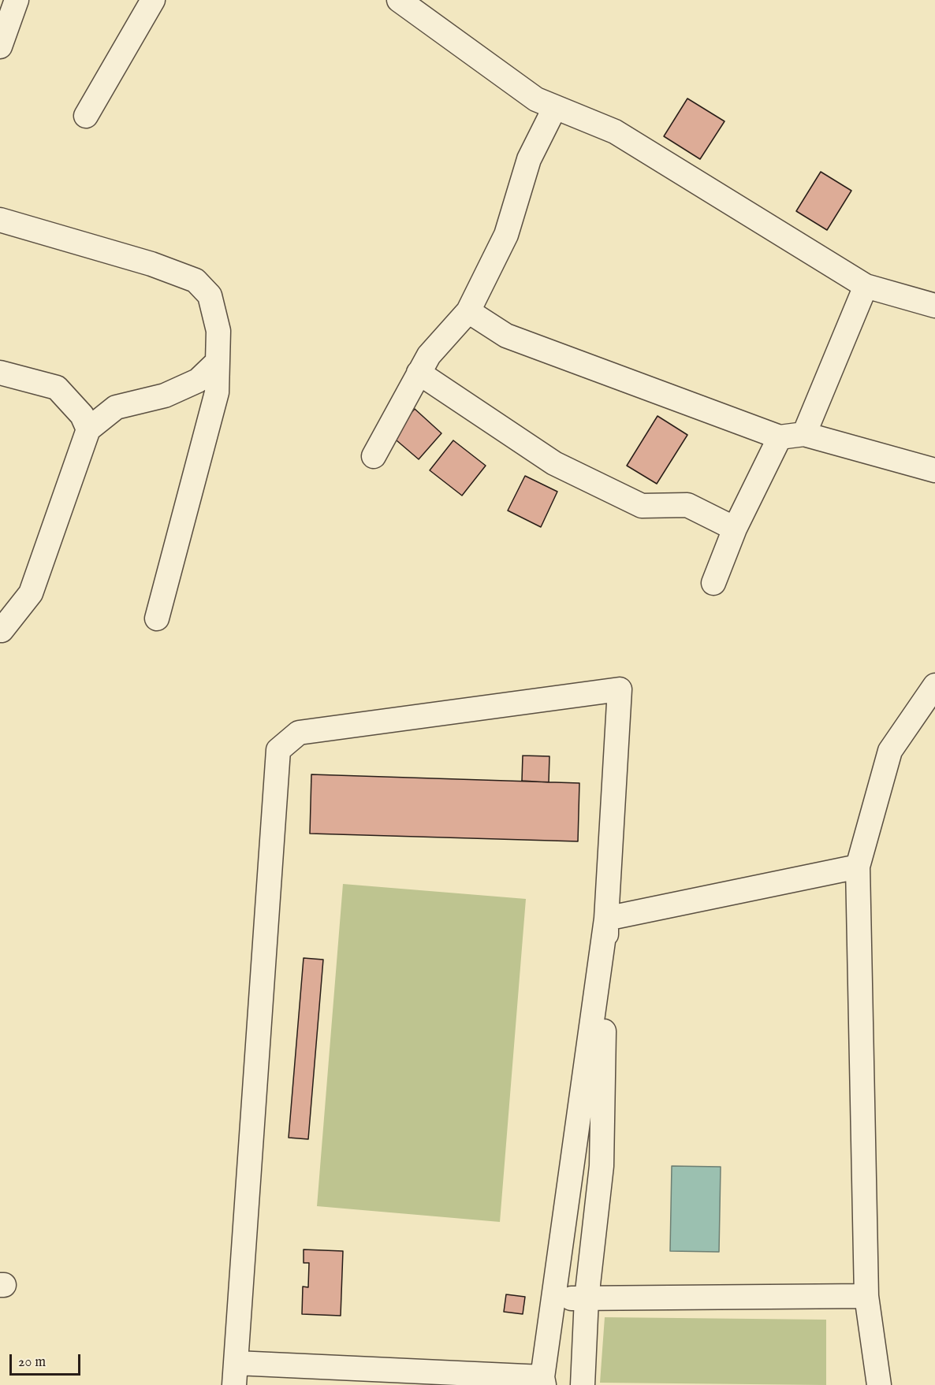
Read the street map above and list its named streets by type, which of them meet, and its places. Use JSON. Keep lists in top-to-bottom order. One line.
{"scale_bar":"20 m"}
